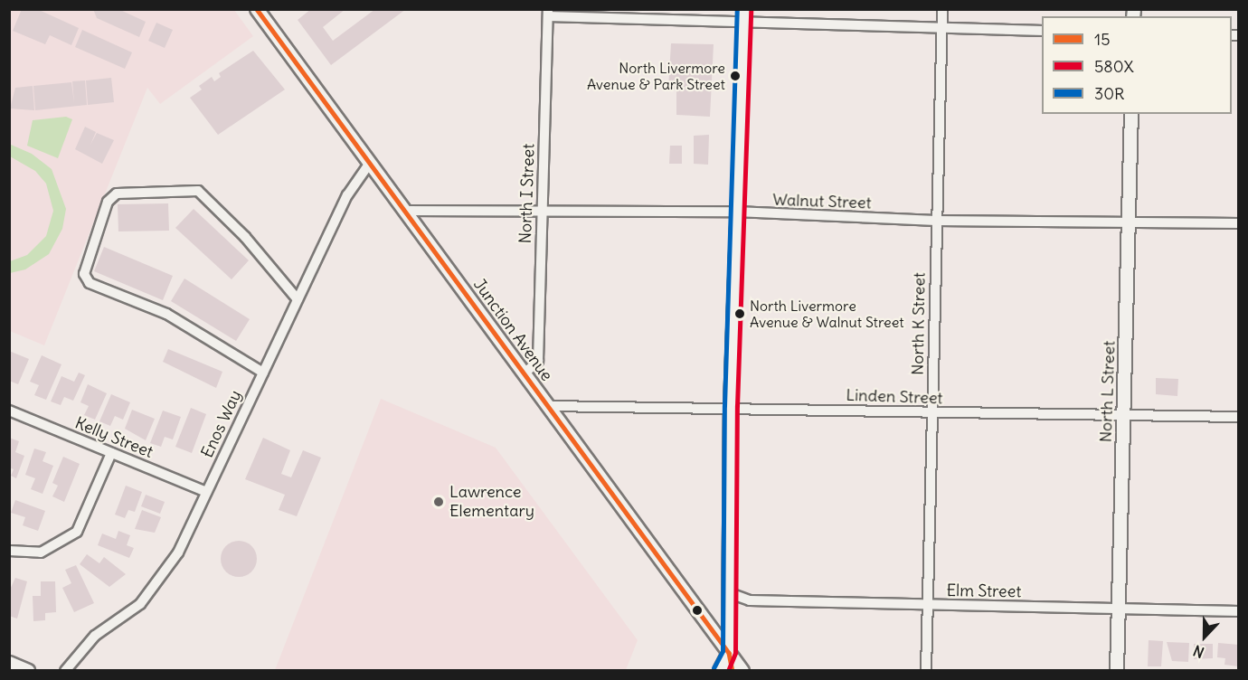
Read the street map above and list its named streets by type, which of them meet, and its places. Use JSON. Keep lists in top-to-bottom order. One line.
{"streets":{"street":["North I Street","Walnut Street","North K Street","Junction Avenue","North L Street","Linden Street","Enos Way","Kelly Street","Elm Street"]},"crossings":[["North I Street","Walnut Street"],["North I Street","Junction Avenue"],["Walnut Street","North K Street"],["Walnut Street","Junction Avenue"],["Walnut Street","North L Street"],["North K Street","Linden Street"],["North K Street","Elm Street"],["Junction Avenue","Linden Street"],["Junction Avenue","Enos Way"],["North L Street","Linden Street"],["North L Street","Elm Street"],["Enos Way","Kelly Street"]],"places":["North Livermore Avenue & Park Street","North Livermore Avenue & Walnut Street","Lawrence Elementary"],"lines":["transit line 15","transit line 580X","transit line 30R"],"legend":["15","580X","30R"],"north":"bottom"}
